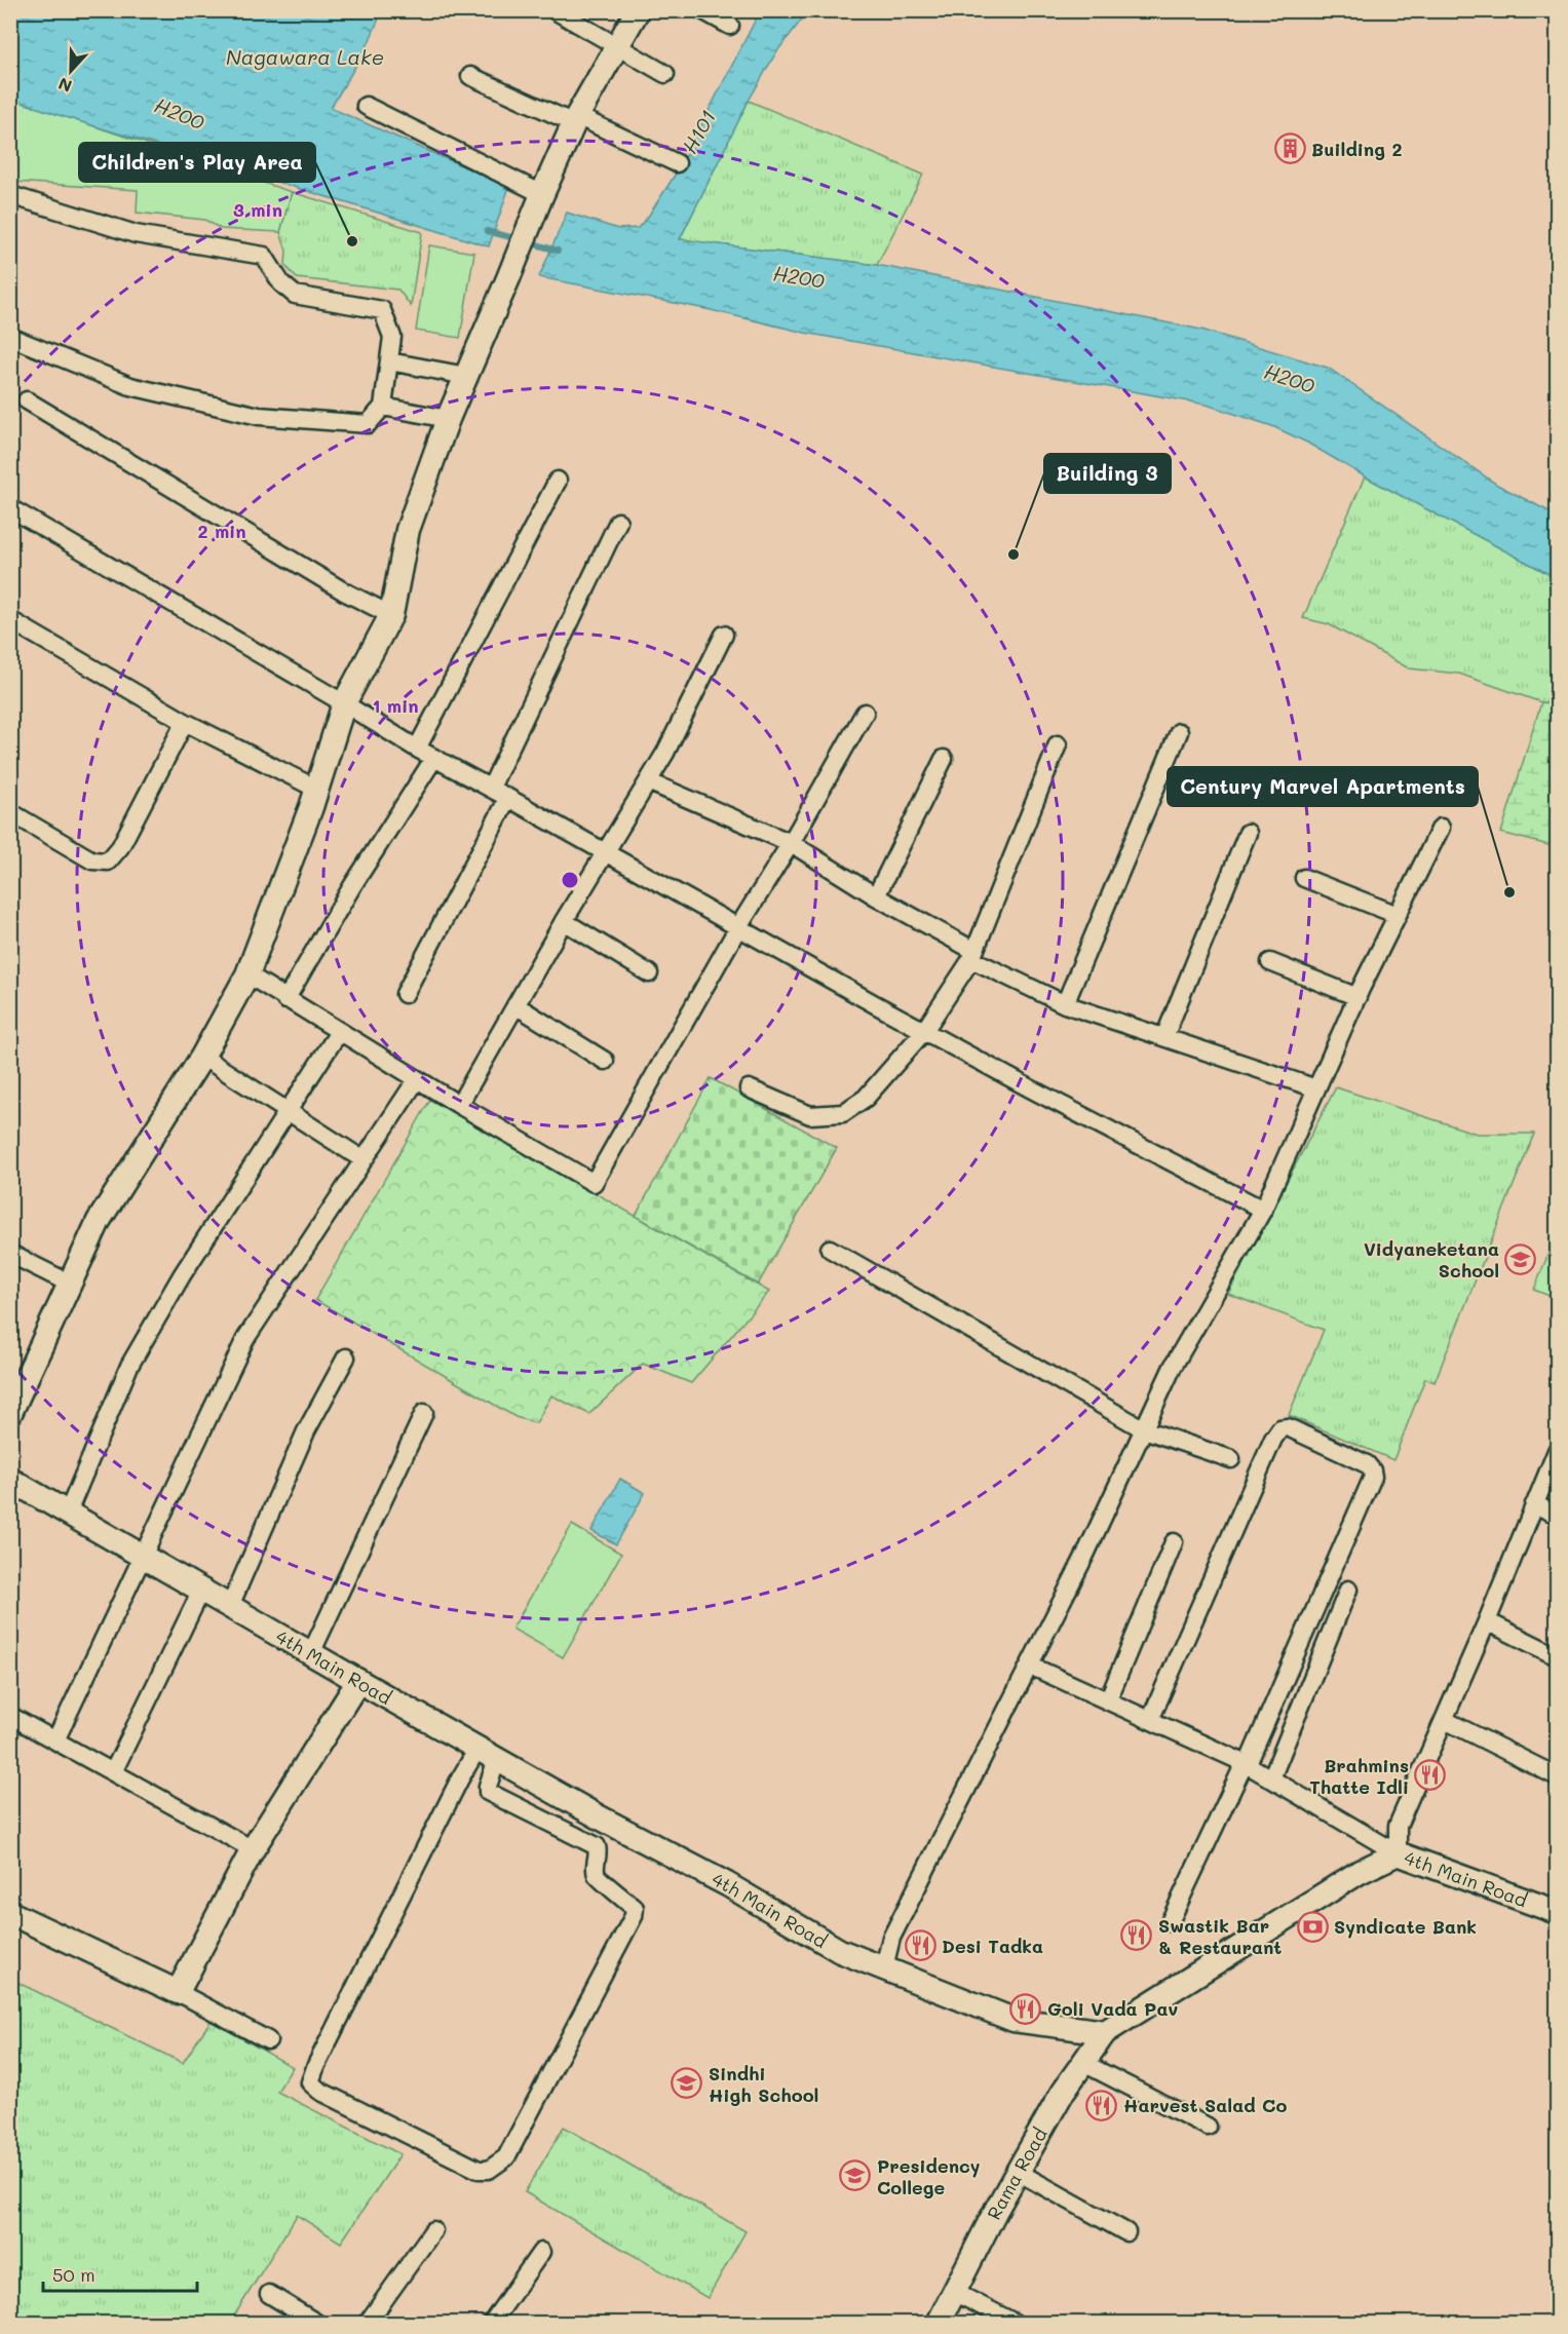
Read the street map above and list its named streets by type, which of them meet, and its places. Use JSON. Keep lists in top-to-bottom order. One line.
{"streets":{"street":["4th Main Road","Rama Road"]},"crossings":[["4th Main Road","Rama Road"]],"water":["Nagawara Lake","H200","H101"],"places":{"building":["Building 2"],"other":["Children's Play Area","Building 3","Century Marvel Apartments"],"school or university":["Vidyaneketana School","Sindhi High School","Presidency College"],"restaurant":["Brahmins Thatte Idli","Swastik Bar & Restaurant","Desi Tadka","Goli Vada Pav","Harvest Salad Co"],"bank":["Syndicate Bank"]},"scale_bar":"50 m","north":"bottom","rings":["3 min","2 min","1 min"]}
